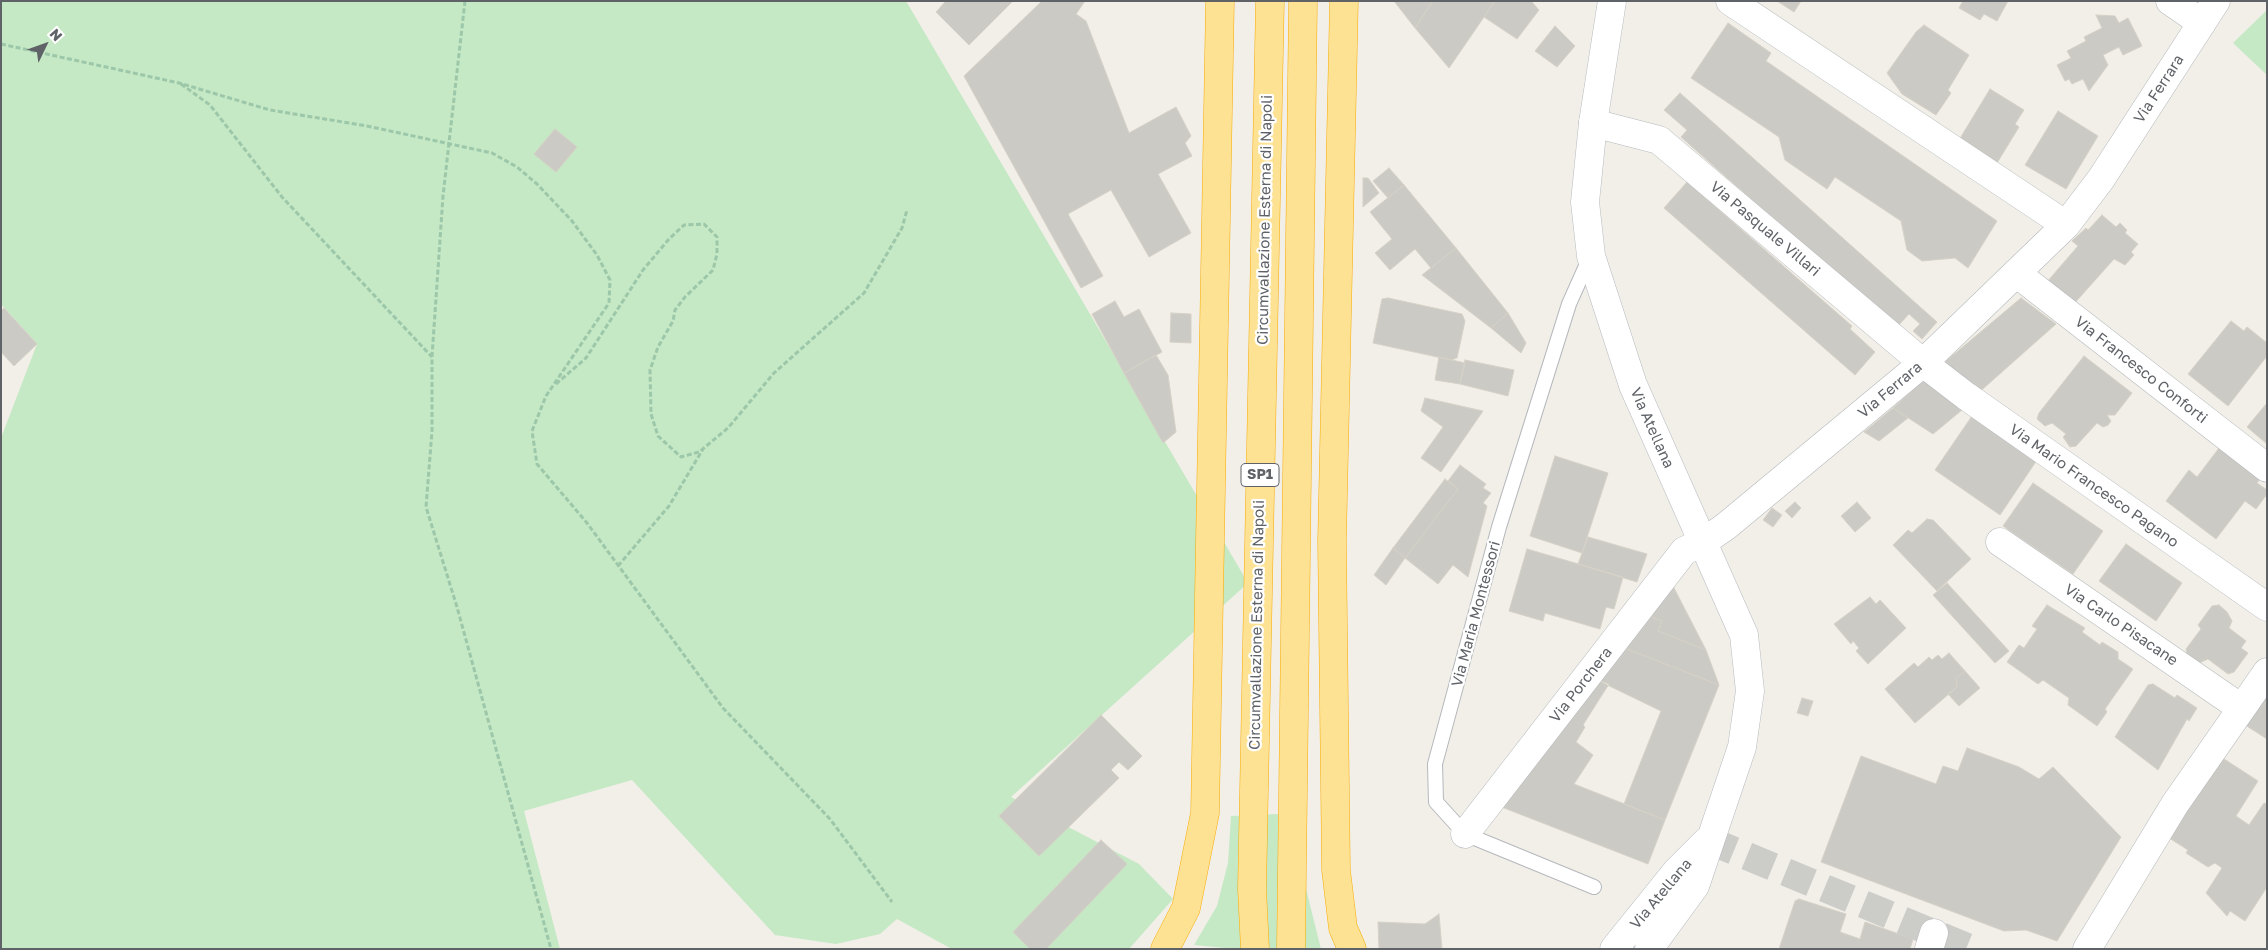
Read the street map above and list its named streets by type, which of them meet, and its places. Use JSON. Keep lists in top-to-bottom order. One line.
{"streets":{"highway":["Circumvallazione Esterna di Napoli","SP1"],"street":["Via Ferrara","Via Pasquale Villari","Via Francesco Conforti","Via Atellana","Via Mario Francesco Pagano","Via Carlo Pisacane","Via Porchera"],"lane":["Via Maria Montessori"]},"crossings":[["Via Ferrara","Via Pasquale Villari"],["Via Ferrara","Via Francesco Conforti"],["Via Ferrara","Via Atellana"],["Via Ferrara","Via Mario Francesco Pagano"],["Via Ferrara","Via Porchera"],["Via Pasquale Villari","Via Atellana"],["Via Pasquale Villari","Via Mario Francesco Pagano"],["Via Atellana","Via Maria Montessori"],["Via Atellana","Via Porchera"],["Via Maria Montessori","Via Porchera"]],"north":"top right"}
